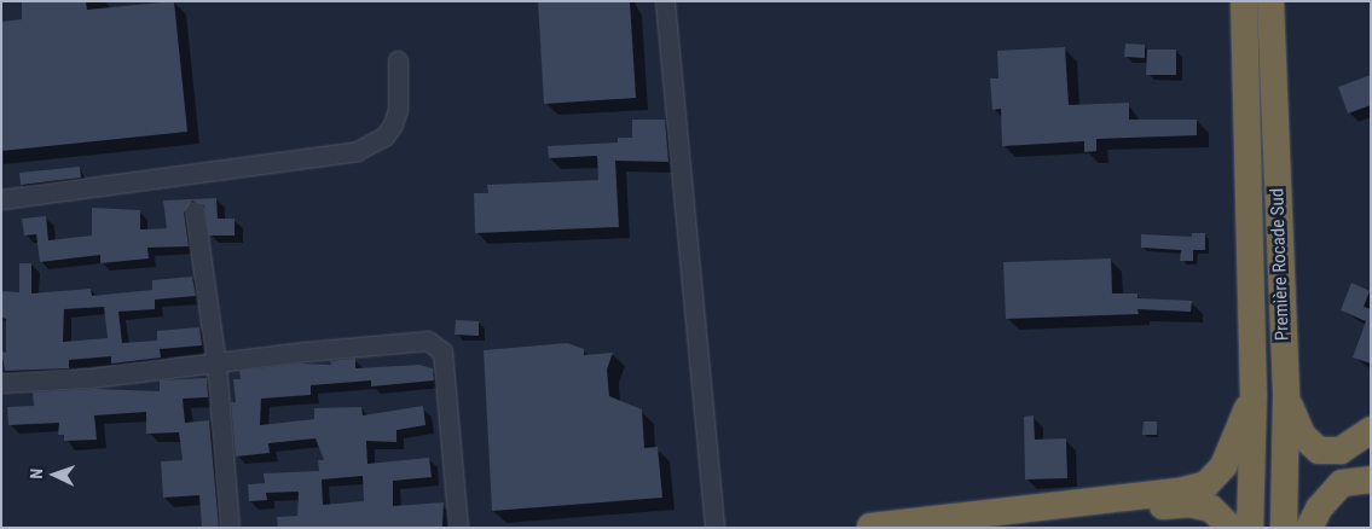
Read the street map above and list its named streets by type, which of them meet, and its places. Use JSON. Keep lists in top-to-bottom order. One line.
{"streets":{"highway":["Première Rocade Sud"]},"north":"left"}
